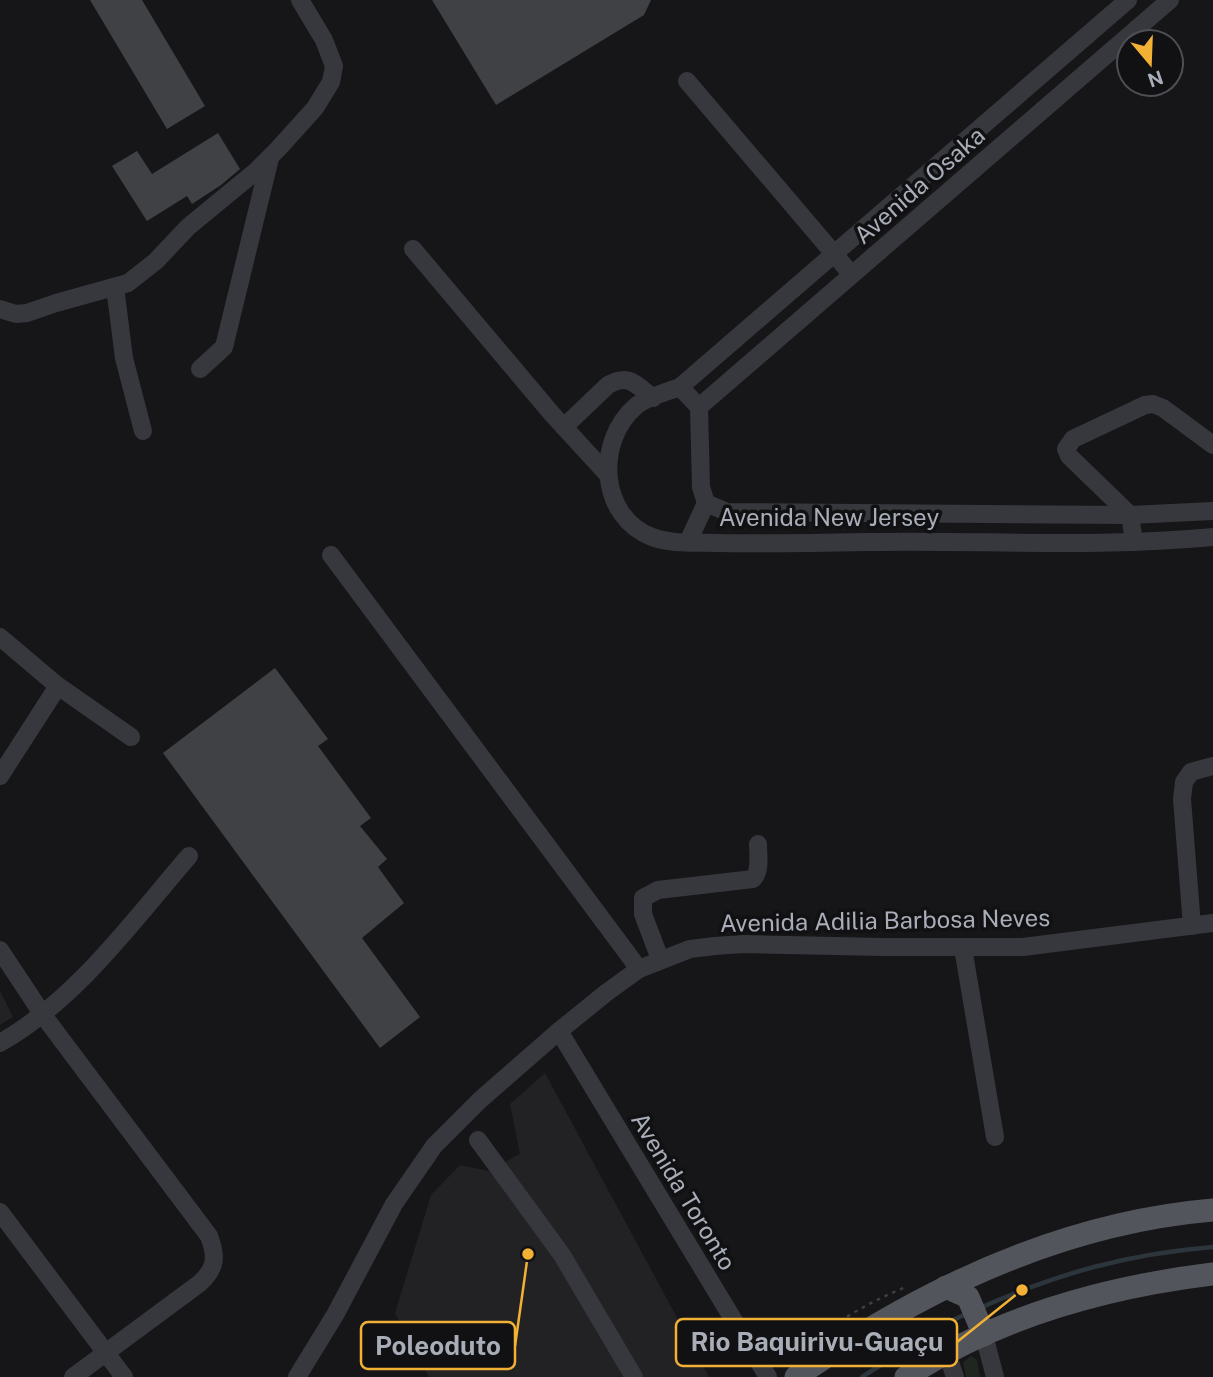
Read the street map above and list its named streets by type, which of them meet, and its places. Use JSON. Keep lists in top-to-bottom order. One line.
{"streets":{"street":["Avenida Osaka","Avenida New Jersey","Avenida Adilia Barbosa Neves","Avenida Toronto"]},"crossings":[["Avenida Osaka","Avenida New Jersey"],["Avenida Adilia Barbosa Neves","Avenida Toronto"]],"places":["Poleoduto","Rio Baquirivu-Guaçu"],"north":"bottom"}
